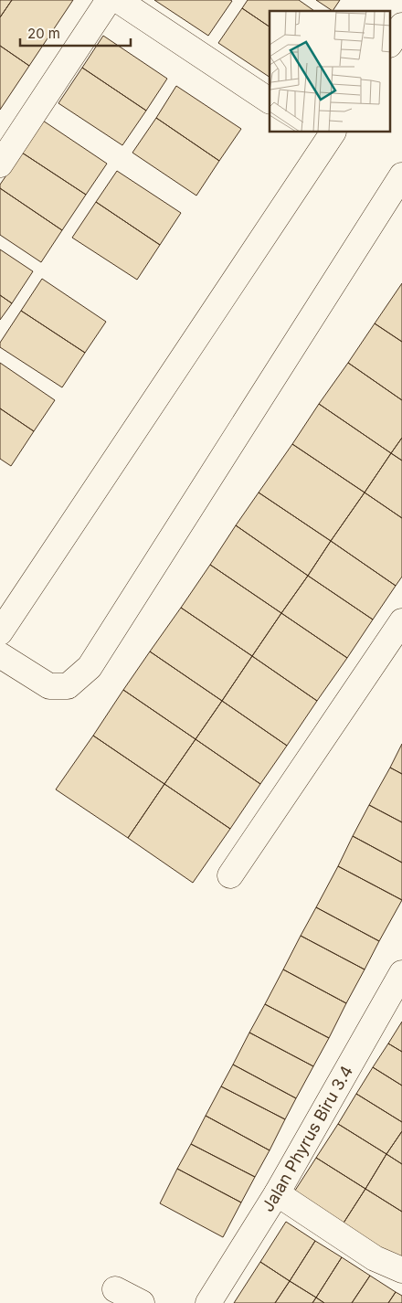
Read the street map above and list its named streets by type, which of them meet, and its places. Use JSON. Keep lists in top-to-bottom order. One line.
{"streets":{"street":["Jalan Phyrus Biru 3.4"]},"scale_bar":"20 m"}
